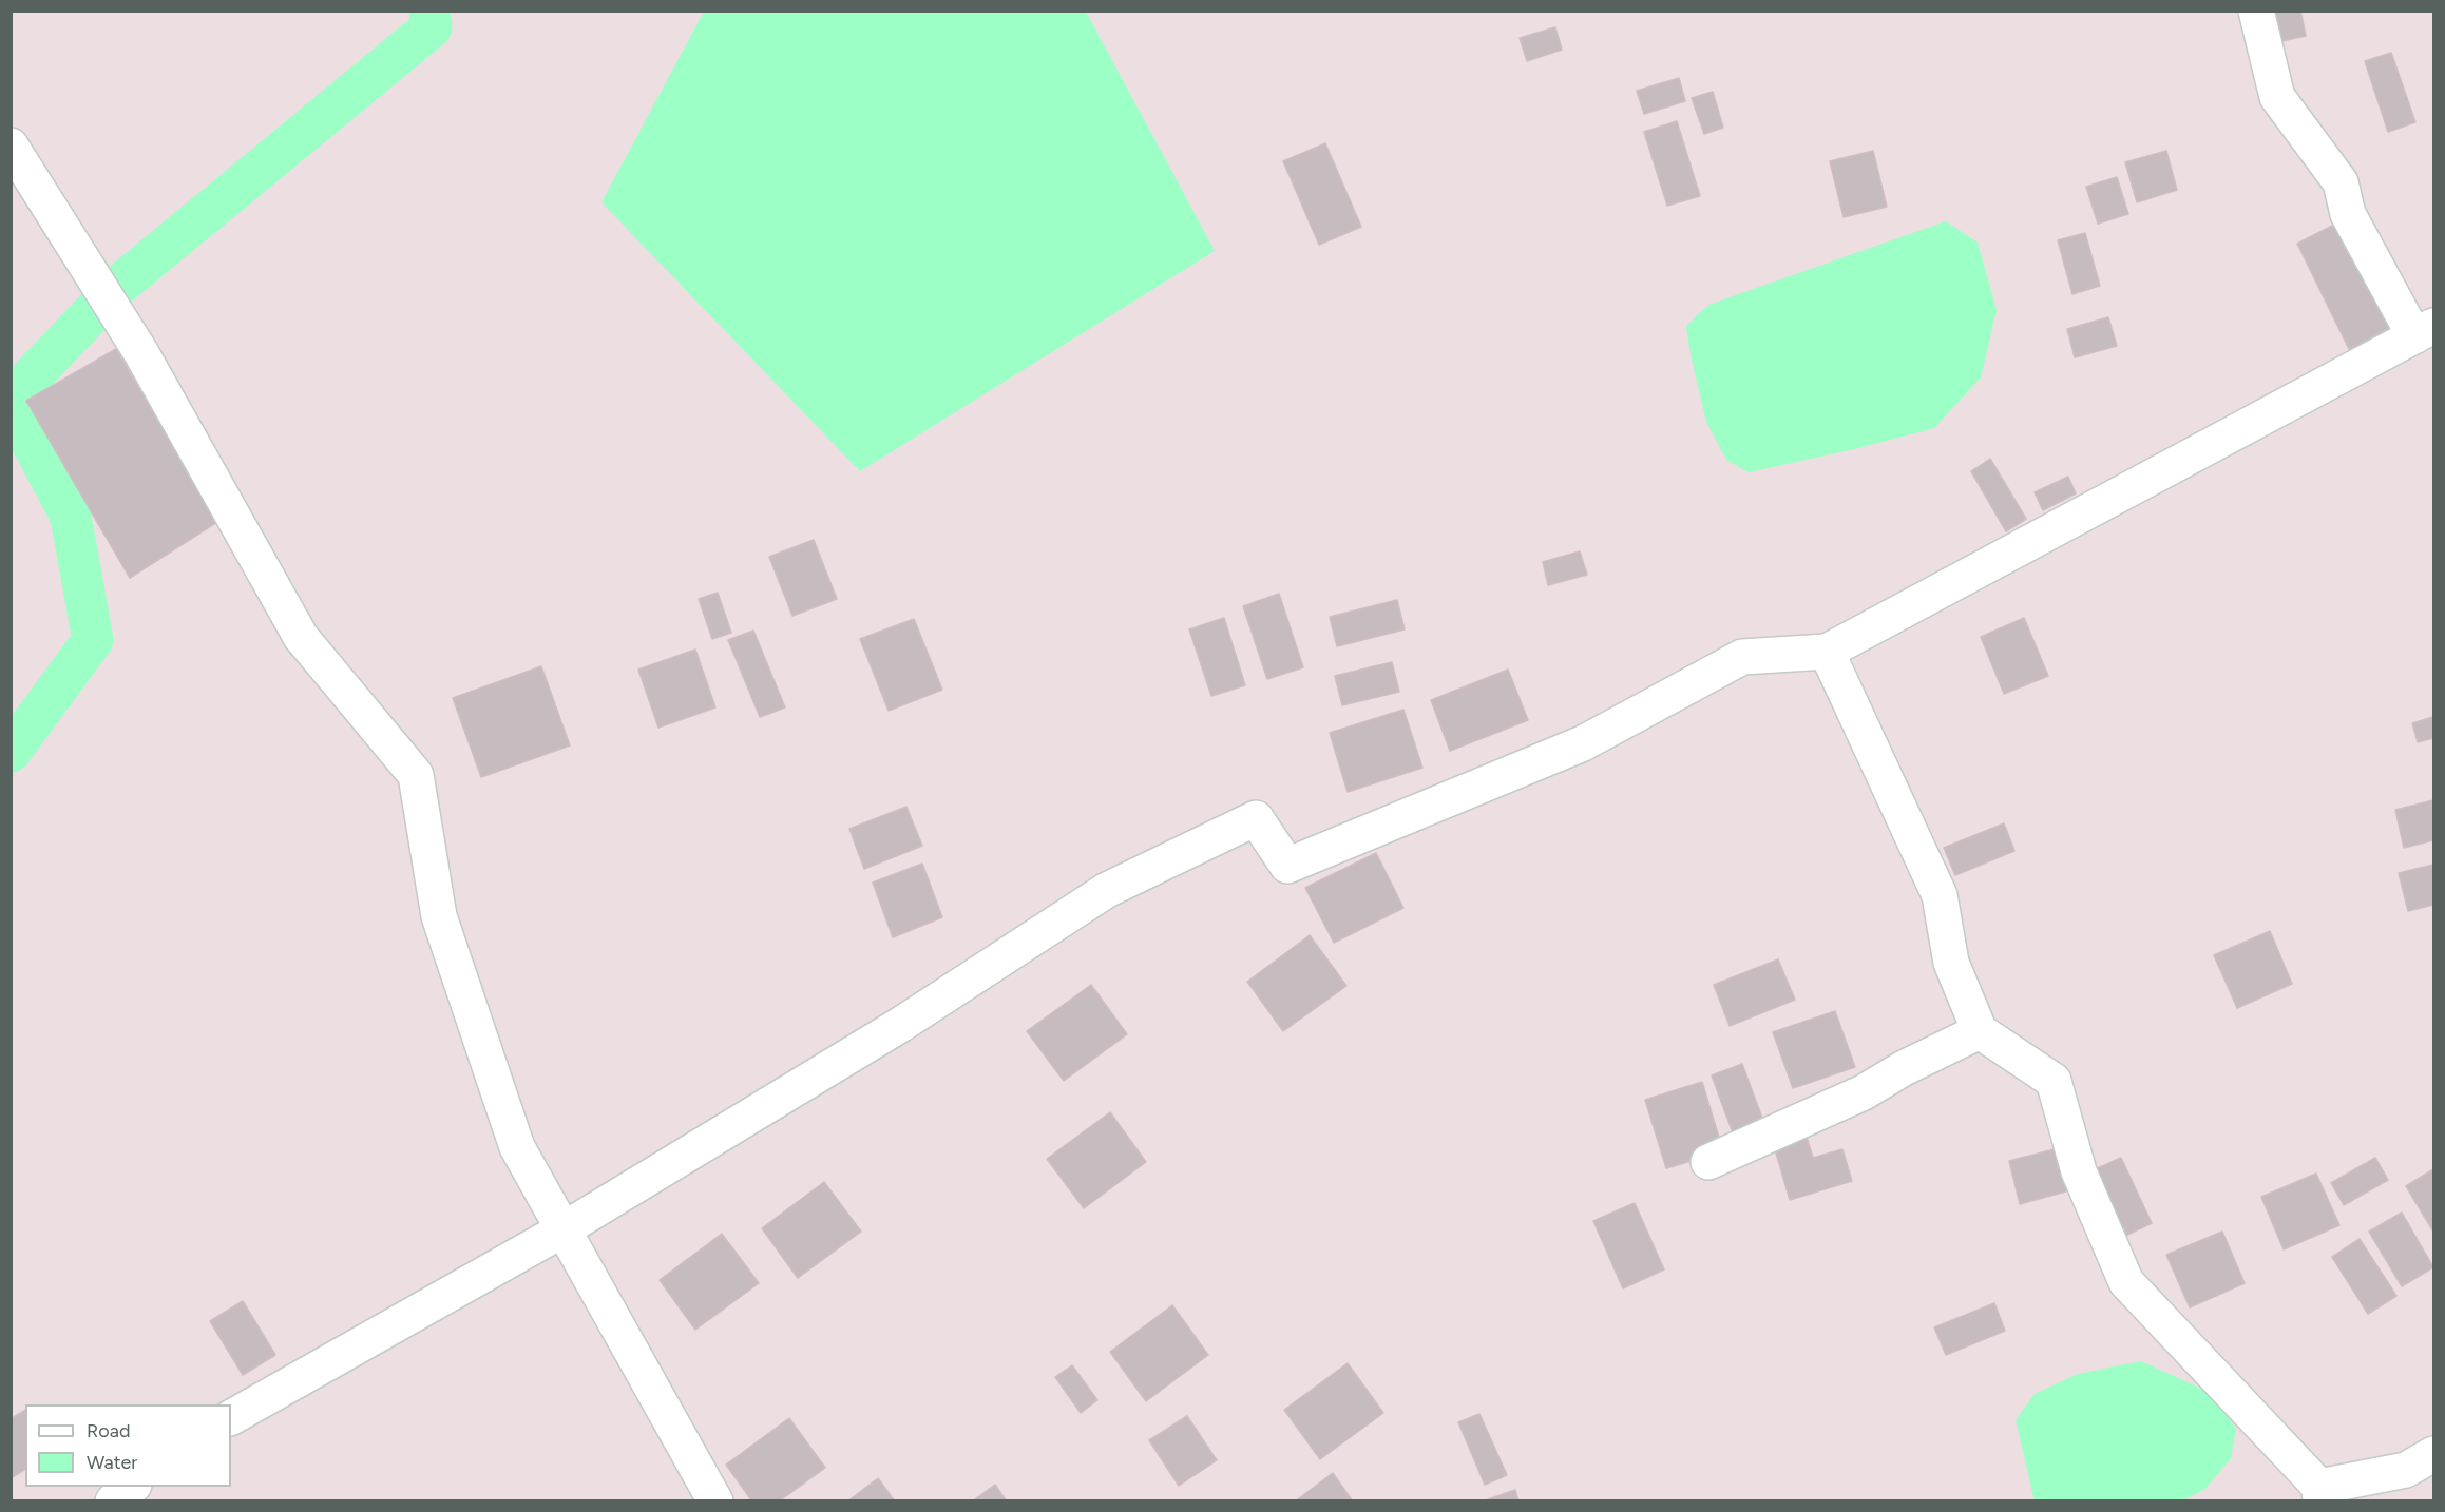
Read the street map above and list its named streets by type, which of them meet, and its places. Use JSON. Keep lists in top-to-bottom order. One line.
{"legend":["Road","Water"]}
